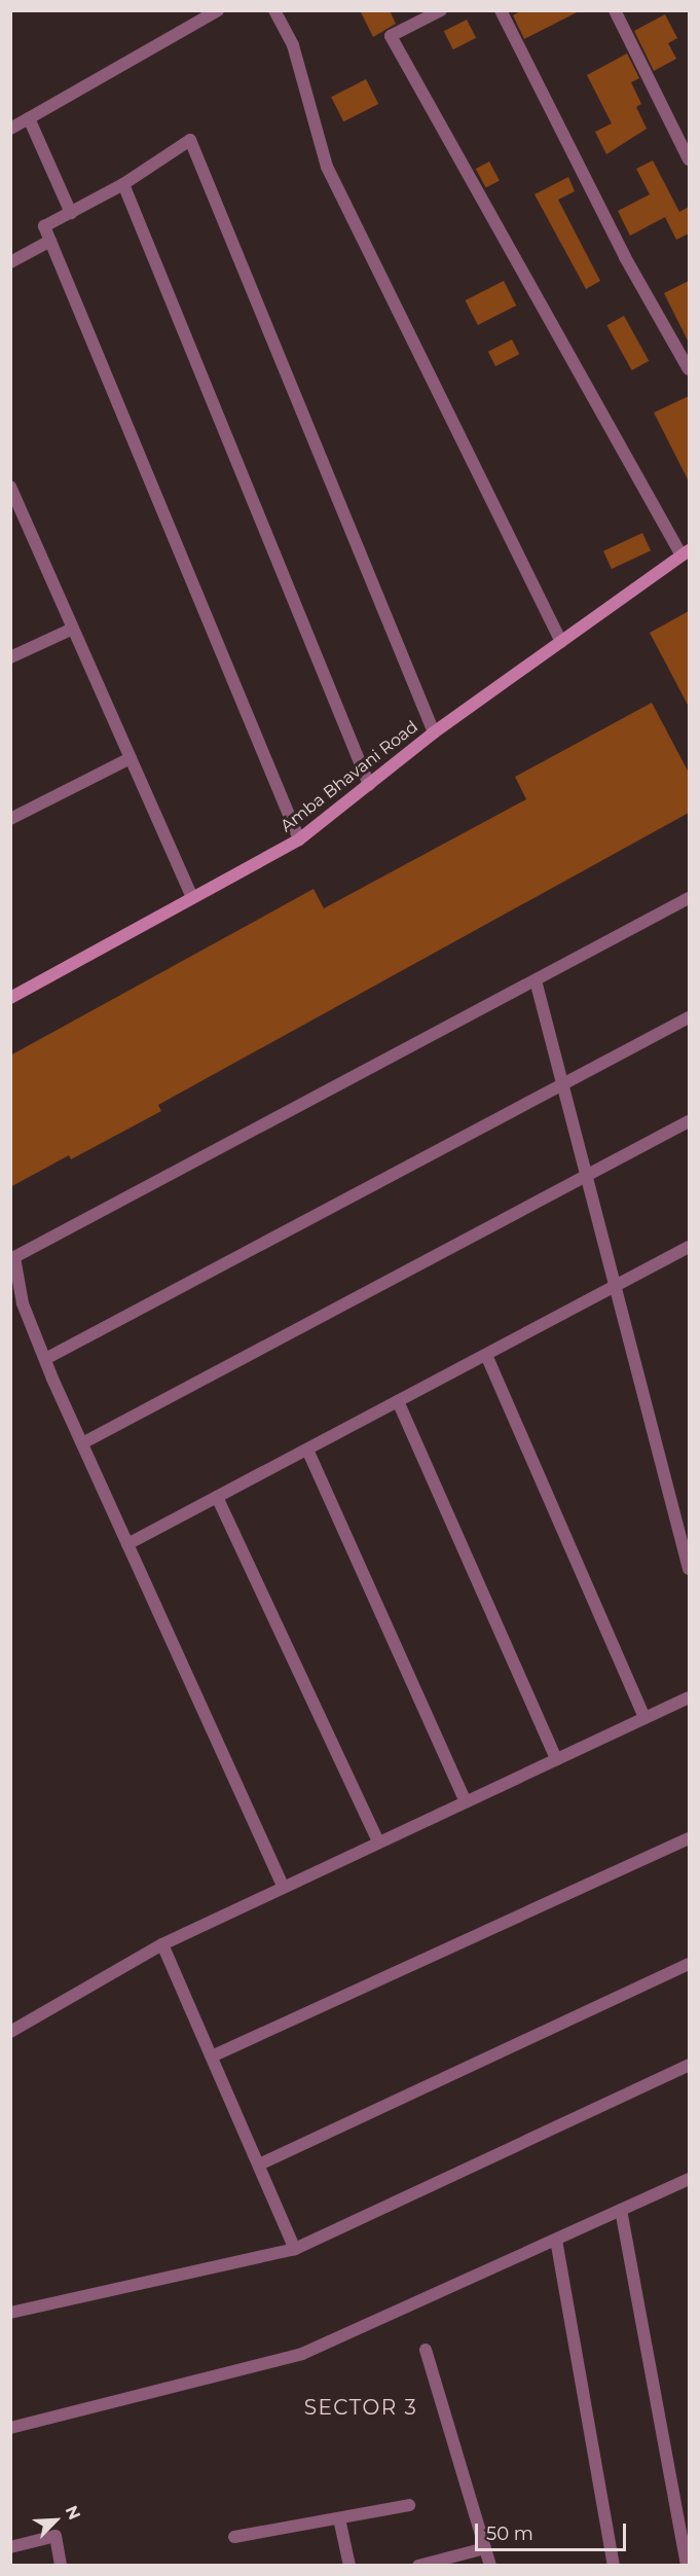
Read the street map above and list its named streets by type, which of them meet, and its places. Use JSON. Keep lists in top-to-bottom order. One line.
{"streets":{"street":["Amba Bhavani Road"]},"districts":["SECTOR 3"],"scale_bar":"50 m","north":"top right"}
